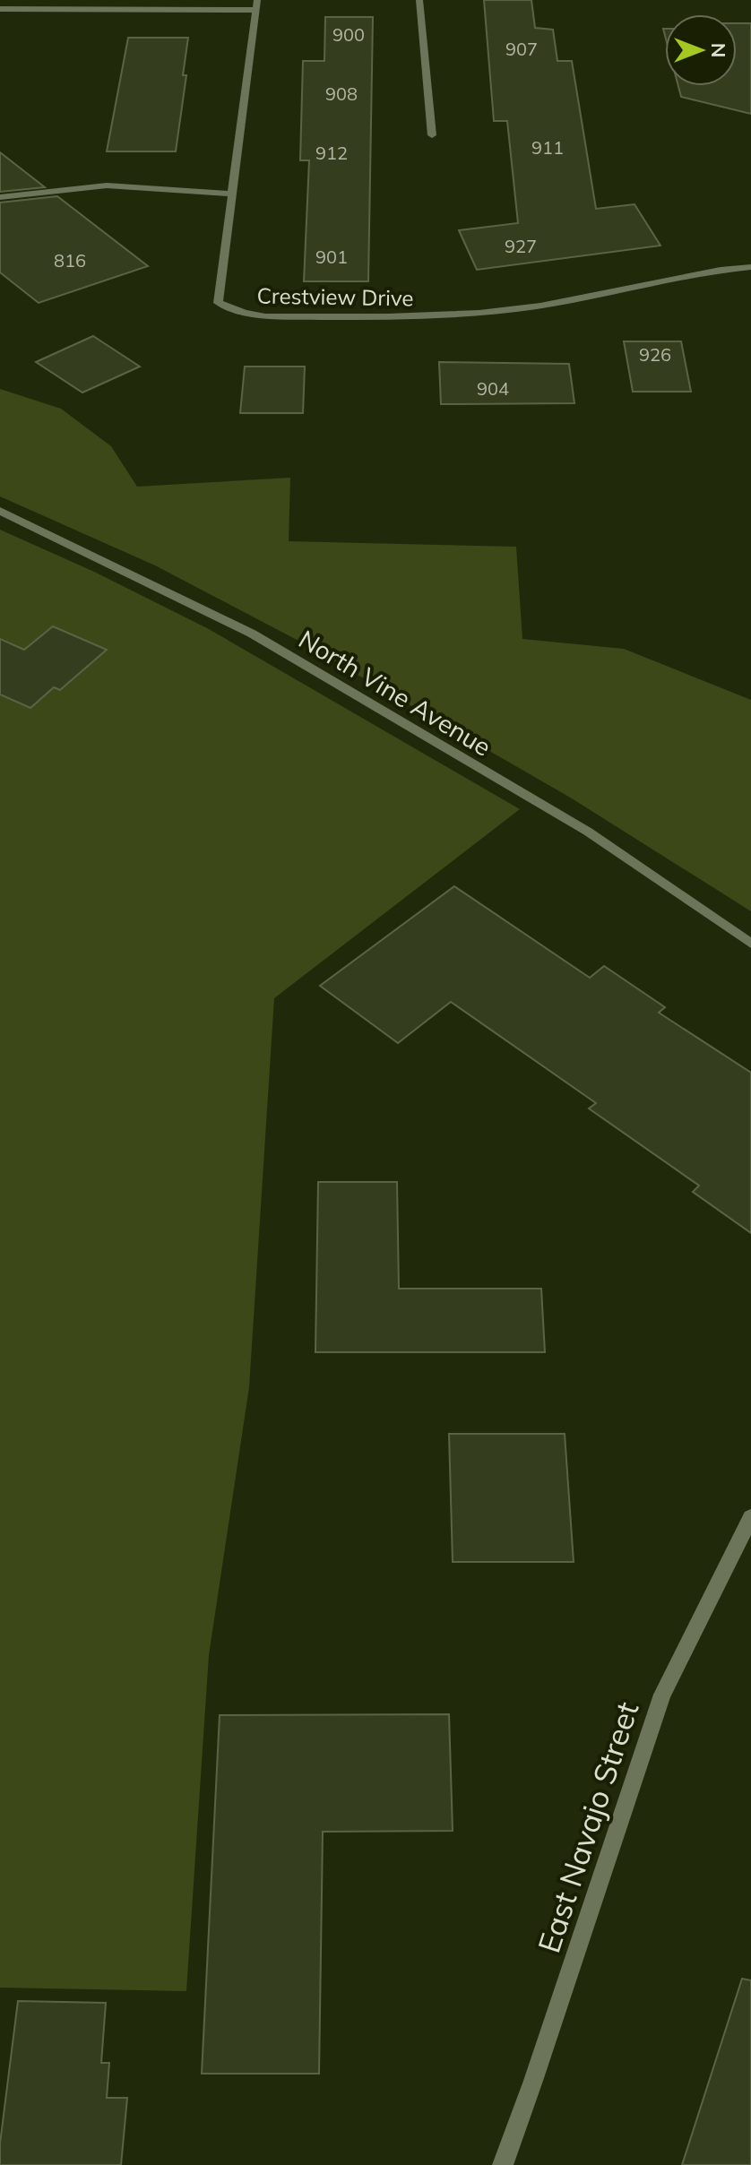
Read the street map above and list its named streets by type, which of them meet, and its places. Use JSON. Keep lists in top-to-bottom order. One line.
{"streets":{"street":["Crestview Drive","North Vine Avenue","East Navajo Street"]},"house_numbers":["900","907","908","911","912","927","901","816","926","904"],"north":"right"}
